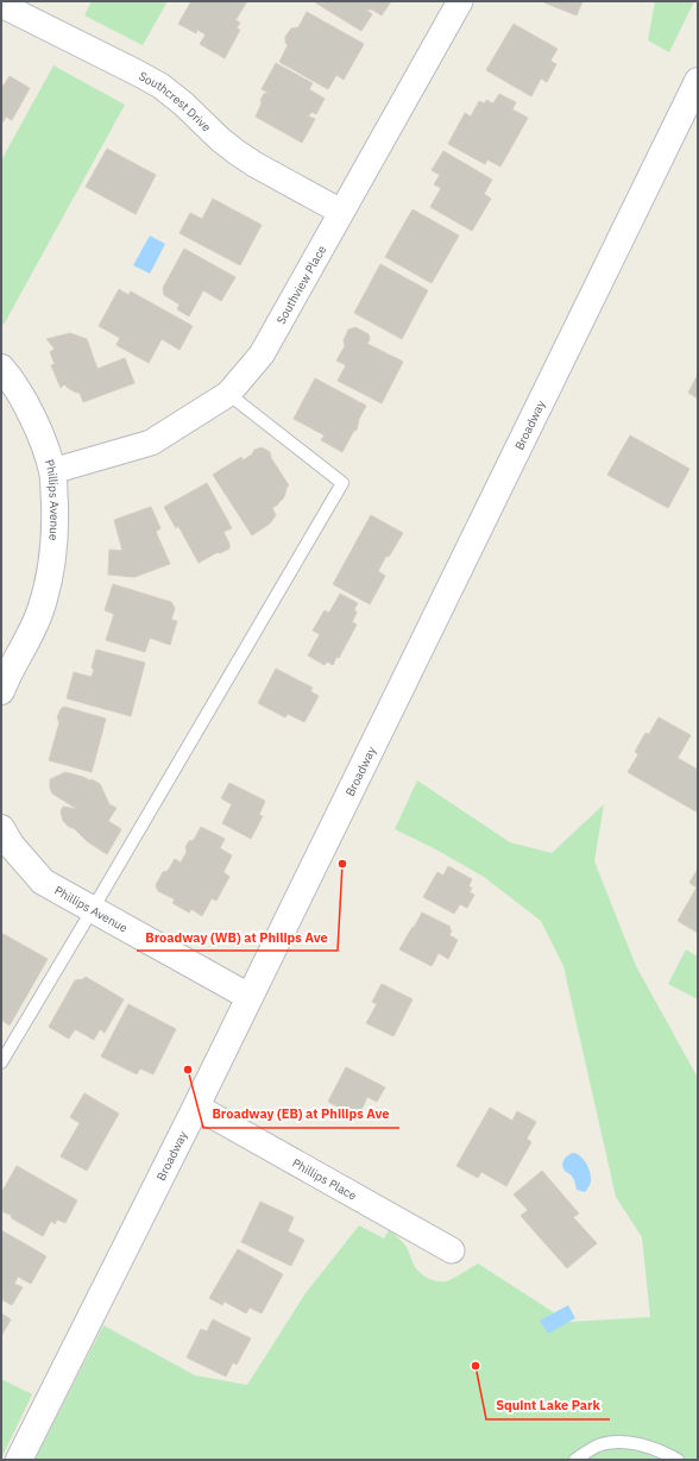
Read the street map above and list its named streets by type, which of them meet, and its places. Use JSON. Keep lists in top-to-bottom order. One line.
{"streets":{"street":["Southcrest Drive","Southview Place","Broadway","Phillips Avenue","Phillips Place"]},"crossings":[["Southcrest Drive","Southview Place"],["Southview Place","Phillips Avenue"],["Broadway","Phillips Avenue"],["Broadway","Phillips Place"]],"places":["Broadway (WB) at Philips Ave","Broadway (EB) at Philips Ave","Squint Lake Park"]}
